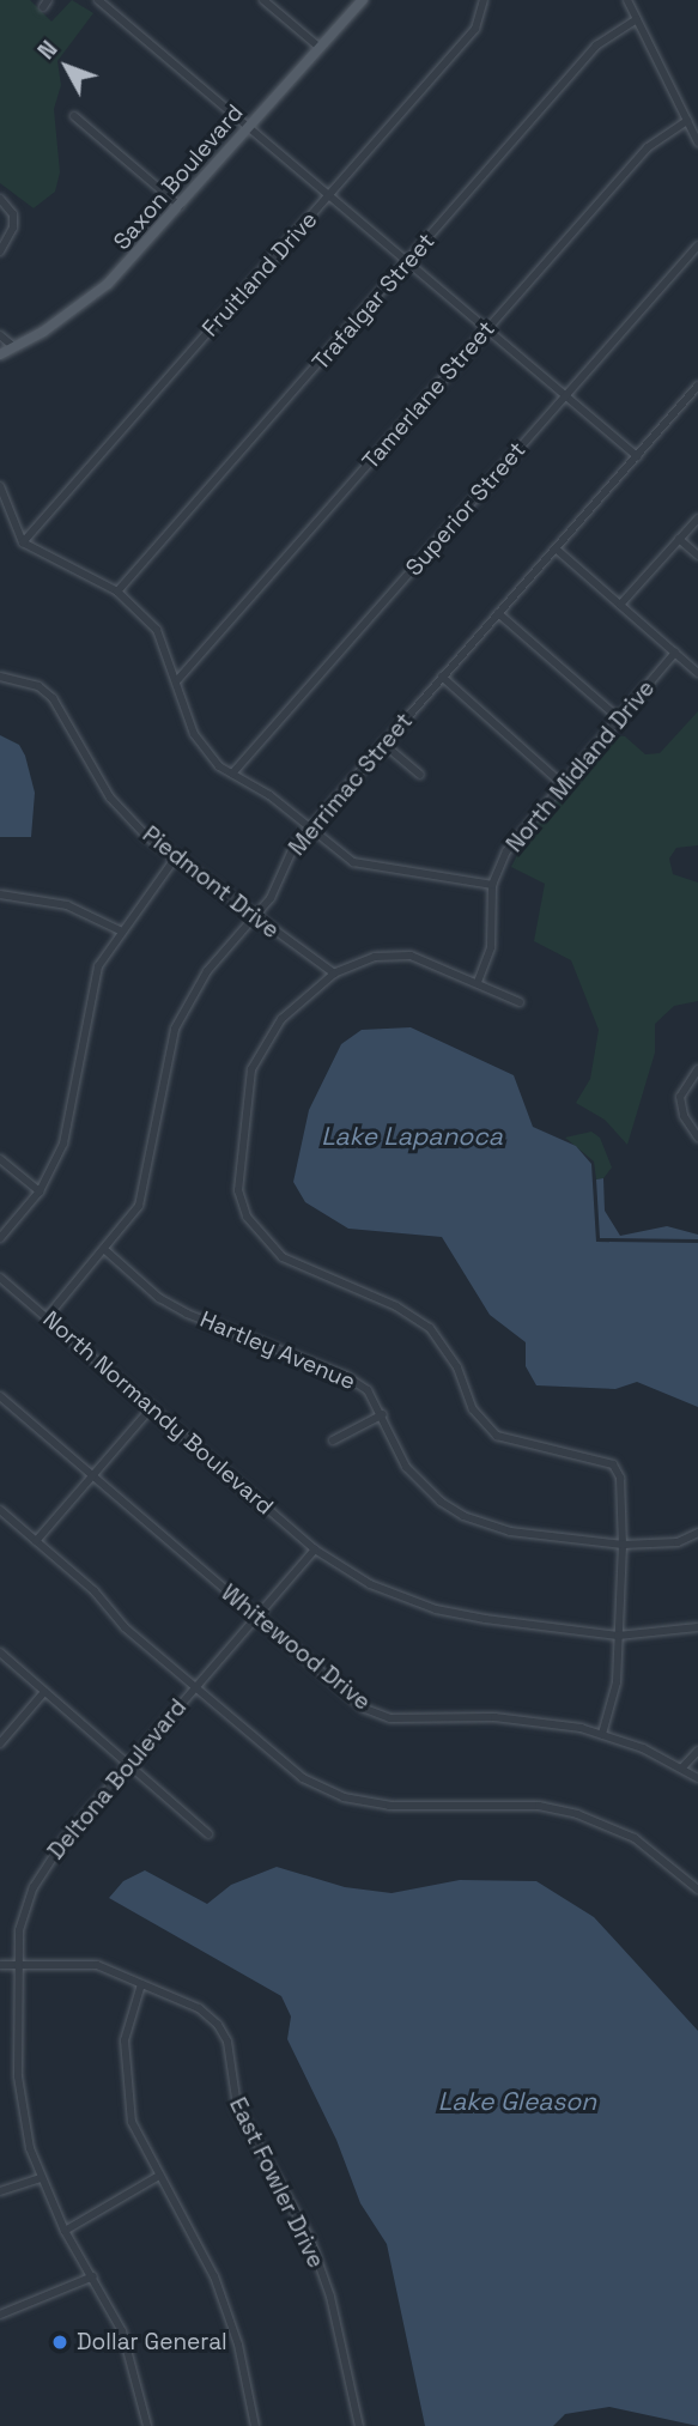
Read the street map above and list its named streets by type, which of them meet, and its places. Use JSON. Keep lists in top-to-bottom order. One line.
{"streets":{"main road":["Saxon Boulevard"],"street":["Fruitland Drive","Trafalgar Street","Tamerlane Street","Superior Street","North Midland Drive","Merrimac Street","Piedmont Drive","Hartley Avenue","North Normandy Boulevard","Whitewood Drive","Deltona Boulevard","East Fowler Drive"]},"crossings":[["Merrimac Street","Piedmont Drive"],["Merrimac Street","Hartley Avenue"],["Merrimac Street","North Normandy Boulevard"],["North Normandy Boulevard","Deltona Boulevard"],["Whitewood Drive","Deltona Boulevard"],["Deltona Boulevard","East Fowler Drive"]],"water":["Lake Lapanoca","Lake Gleason"],"places":["Dollar General"],"north":"top left"}
